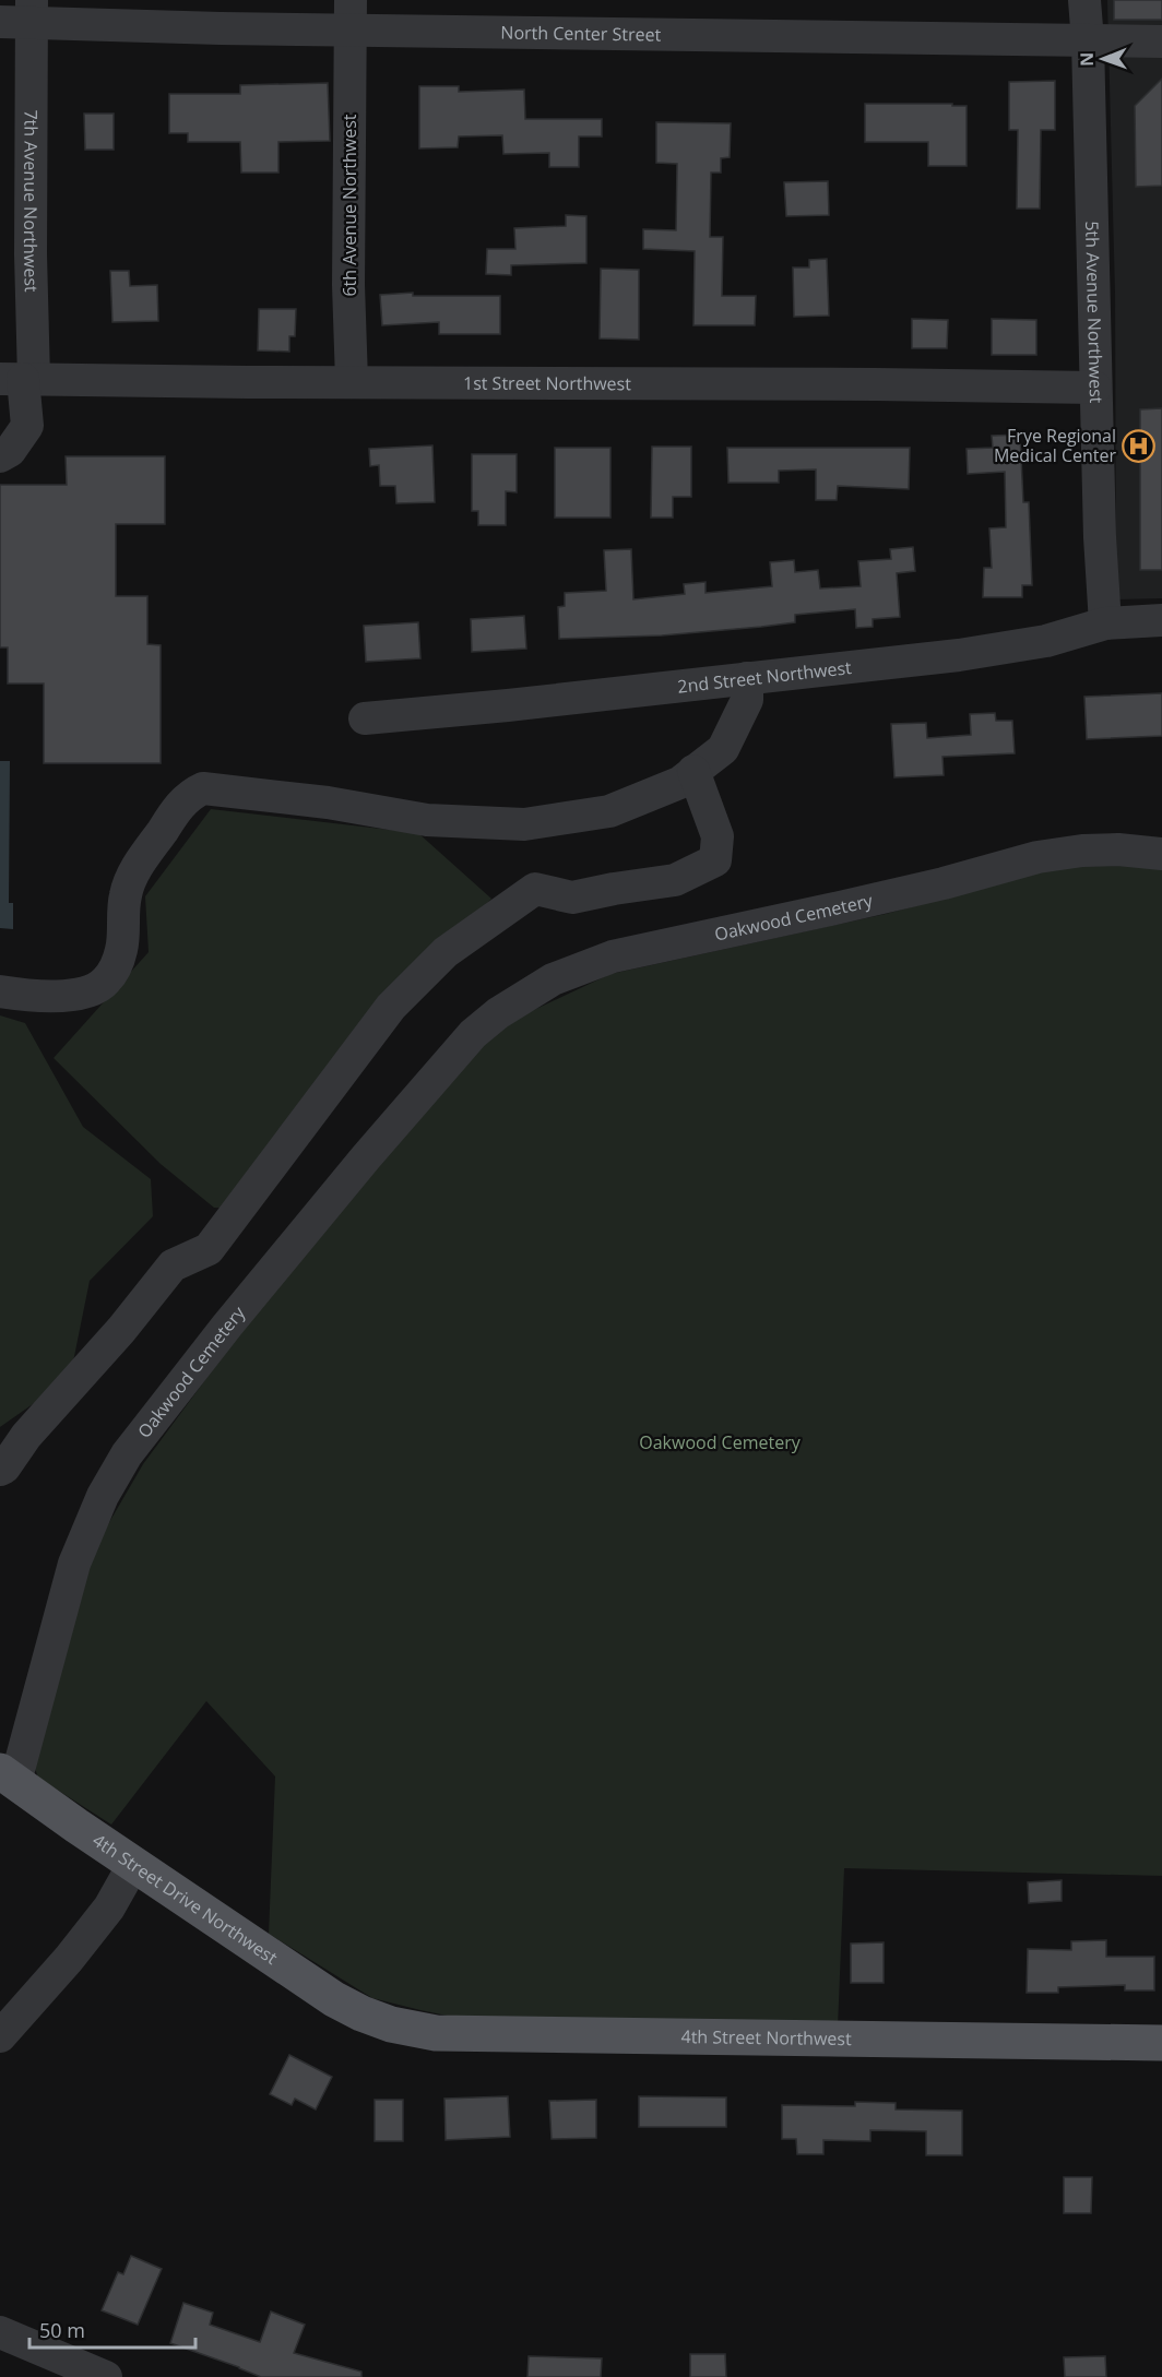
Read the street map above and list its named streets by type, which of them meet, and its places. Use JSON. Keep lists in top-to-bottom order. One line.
{"streets":{"main road":["4th Street Drive Northwest","4th Street Northwest"],"street":["North Center Street","7th Avenue Northwest","6th Avenue Northwest","5th Avenue Northwest","1st Street Northwest","2nd Street Northwest","Oakwood Cemetery"]},"crossings":[["North Center Street","7th Avenue Northwest"],["North Center Street","6th Avenue Northwest"],["North Center Street","5th Avenue Northwest"],["7th Avenue Northwest","1st Street Northwest"],["6th Avenue Northwest","1st Street Northwest"],["5th Avenue Northwest","1st Street Northwest"],["5th Avenue Northwest","2nd Street Northwest"],["Oakwood Cemetery","4th Street Drive Northwest"],["4th Street Drive Northwest","4th Street Northwest"]],"parks":["Oakwood Cemetery"],"places":{"hospital":["Frye Regional Medical Center"]},"scale_bar":"50 m","north":"left"}
